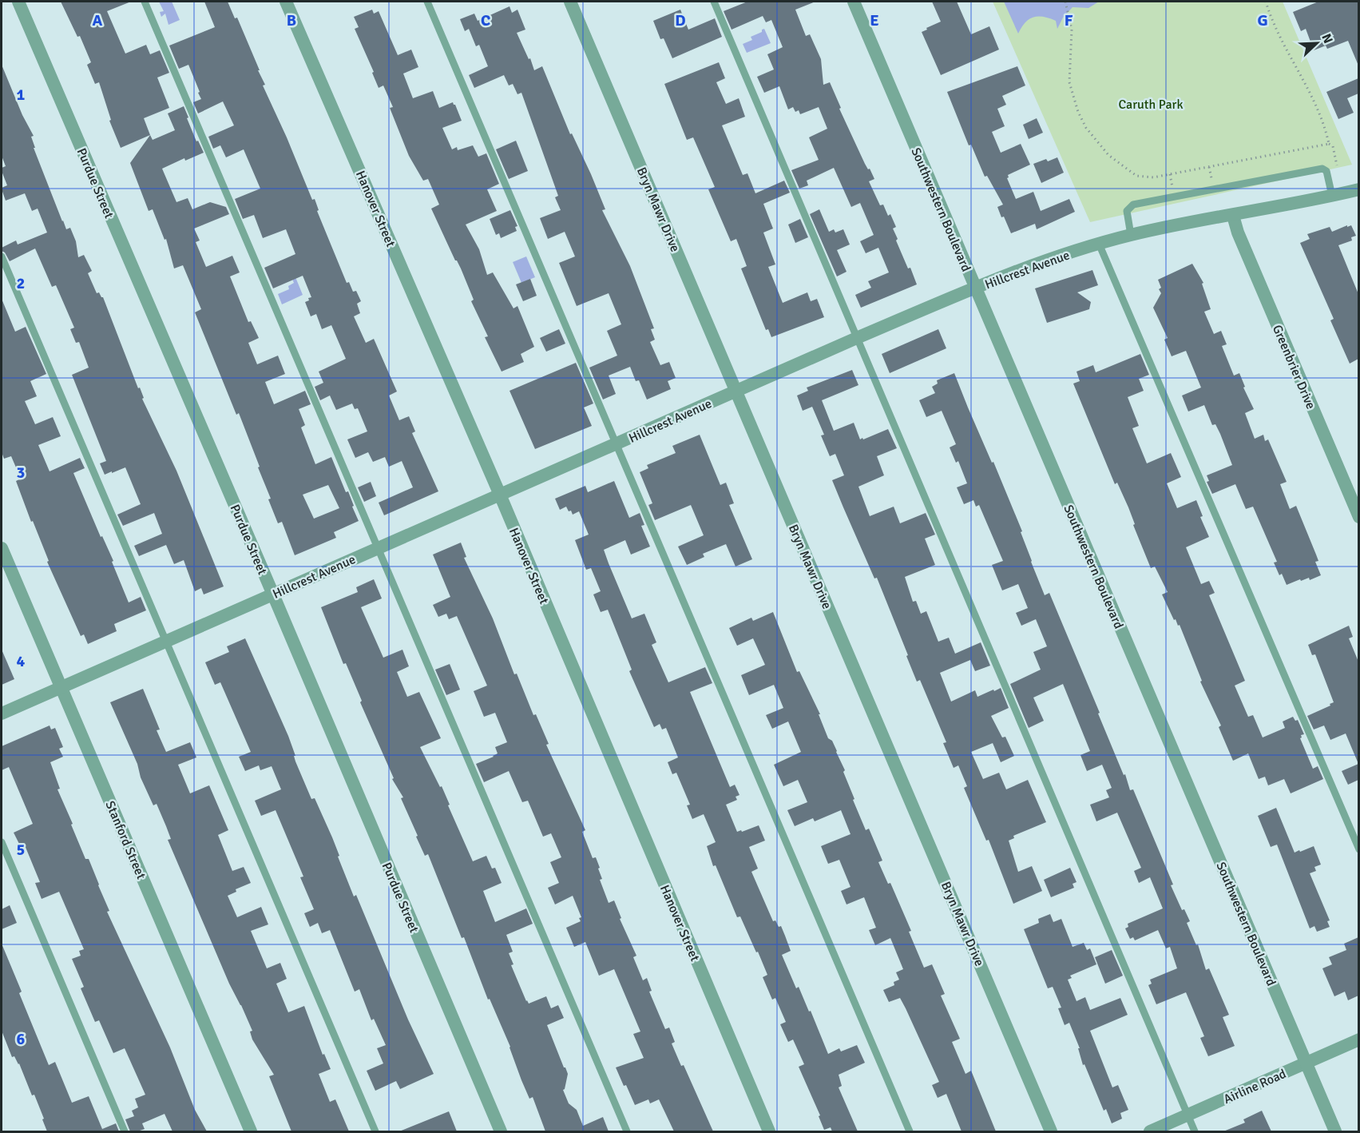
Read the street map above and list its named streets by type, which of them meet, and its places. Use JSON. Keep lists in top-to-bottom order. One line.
{"streets":{"street":["Purdue Street","Hanover Street","Bryn Mawr Drive","Southwestern Boulevard","Hillcrest Avenue","Greenbrier Drive","Stanford Street","Airline Road"]},"crossings":[["Purdue Street","Hillcrest Avenue"],["Hanover Street","Hillcrest Avenue"],["Bryn Mawr Drive","Hillcrest Avenue"],["Southwestern Boulevard","Hillcrest Avenue"],["Southwestern Boulevard","Airline Road"],["Hillcrest Avenue","Greenbrier Drive"],["Hillcrest Avenue","Stanford Street"]],"parks":["Caruth Park"],"north":"top right","grid":{"columns":["A","B","C","D","E","F","G"],"rows":["1","2","3","4","5","6"]}}
